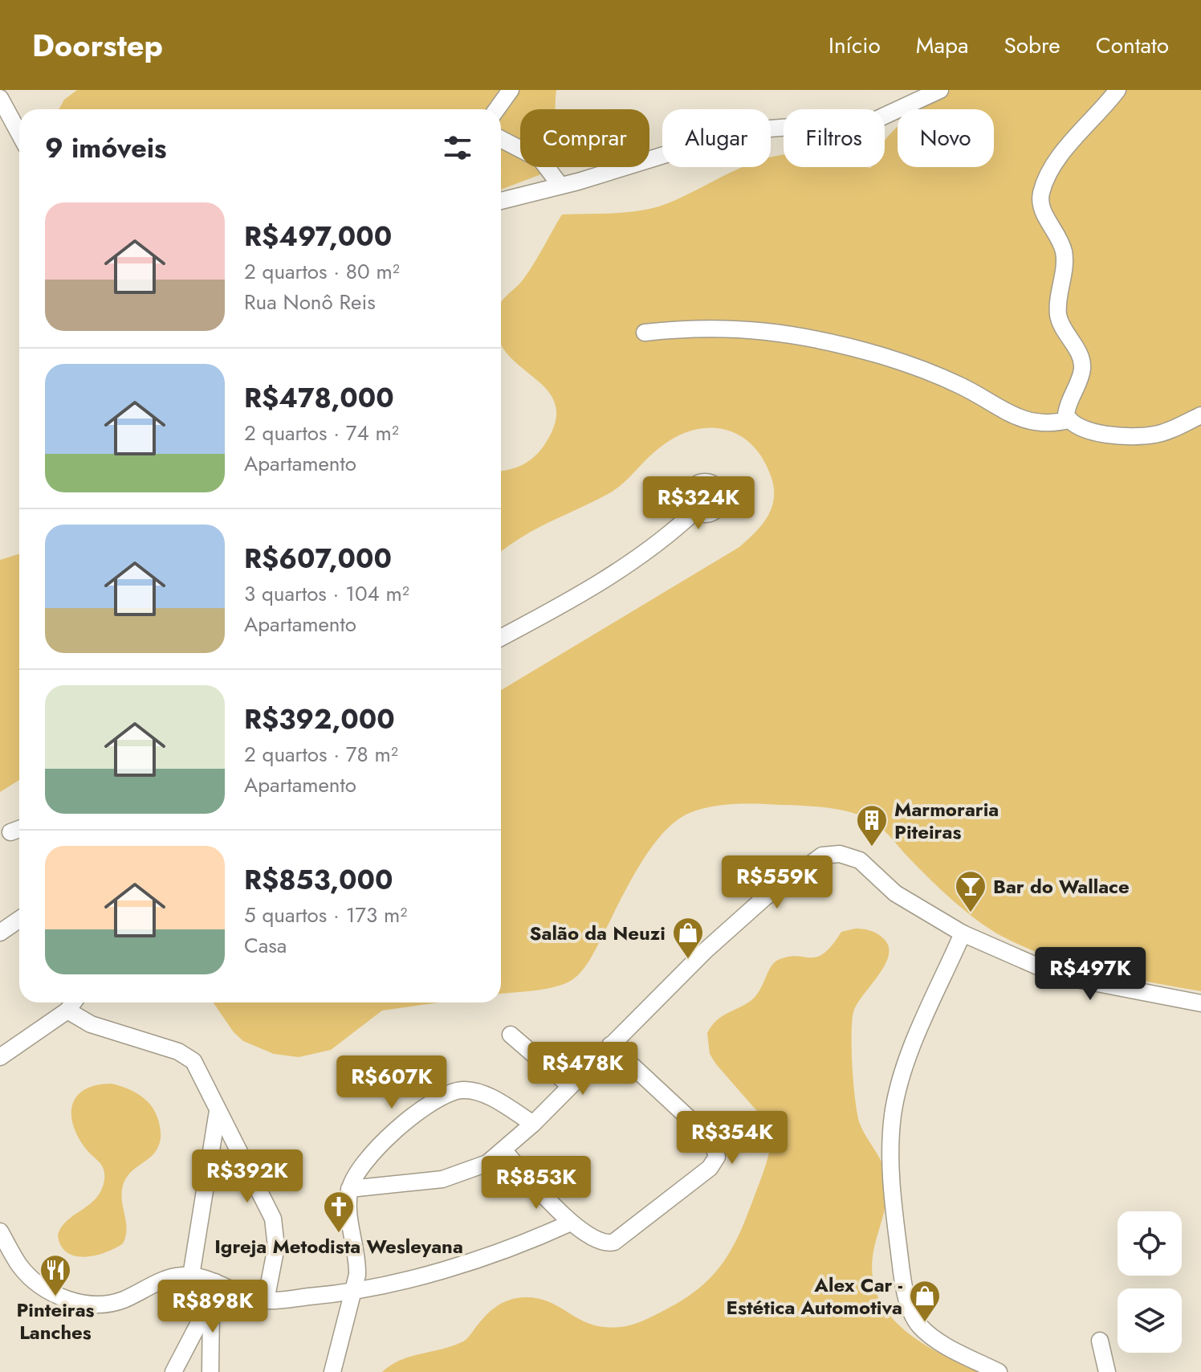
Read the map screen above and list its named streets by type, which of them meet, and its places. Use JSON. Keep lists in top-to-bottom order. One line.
{"places":{"building":["Marmoraria Piteiras"],"bar":["Bar do Wallace"],"shop":["Salão da Neuzi","Alex Car - Estética Automotiva"],"church":["Igreja Metodista Wesleyana"],"restaurant":["Pinteiras Lanches"]},"page":{"header":"Doorstep","nav":["Início","Mapa","Sobre","Contato"],"chip":["Comprar","Alugar","Filtros","Novo"],"heading":"9 imóveis","list":[{"name":"R$497,000","note":"2 quartos · 80 m² · Rua Nonô Reis"},{"name":"R$478,000","note":"2 quartos · 74 m² · Apartamento"},{"name":"R$607,000","note":"3 quartos · 104 m² · Apartamento"},{"name":"R$392,000","note":"2 quartos · 78 m² · Apartamento"},{"name":"R$853,000","note":"5 quartos · 173 m² · Casa"}],"price":["R$324K","R$559K","R$497K","R$478K","R$607K","R$354K","R$392K","R$853K","R$898K"]}}
